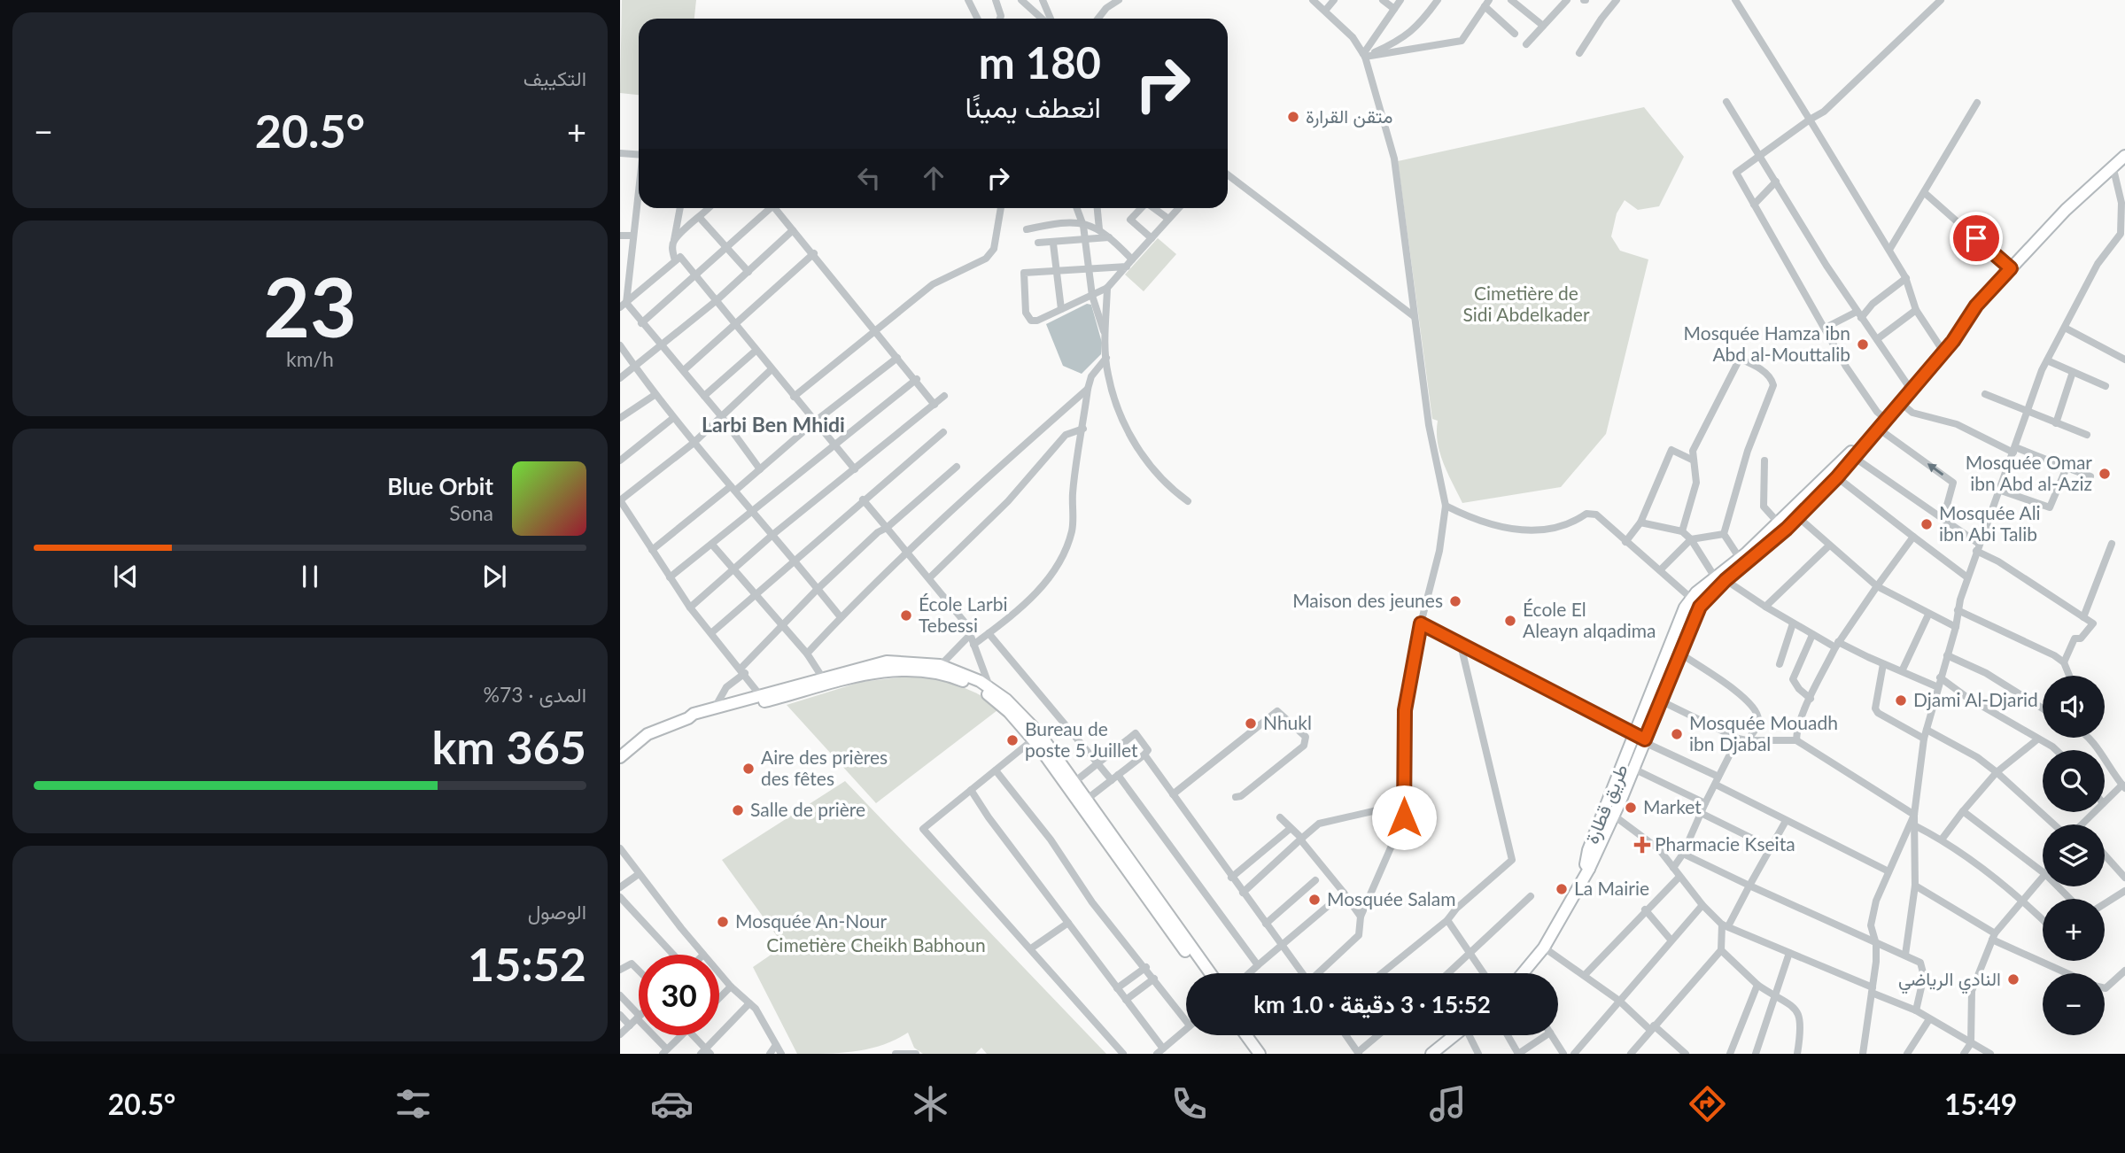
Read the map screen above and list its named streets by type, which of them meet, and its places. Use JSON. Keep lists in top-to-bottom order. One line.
{"streets":{"main road":["طريق قطارة"]},"districts":["Larbi Ben Mhidi"],"parks":["Cimetière de Sidi Abdelkader","Cimetière Cheikh Babhoun"],"places":{"other":["متقن القرارة","Mosquée Hamza ibn Abd al-Mouttalib","Mosquée Omar ibn Abd al-Aziz","Mosquée Ali ibn Abi Talib","Maison des jeunes","École Larbi Tebessi","École El Aleayn alqadima","Djami Al-Djarid","Nhukl","Mosquée Mouadh ibn Djabal","Bureau de poste 5 Juillet","Aire des prières des fêtes","Market","Salle de prière","La Mairie","Mosquée Salam","Mosquée An-Nour","النادي الرياضي"],"health":["Pharmacie Kseita"]},"page":{"tile":["التكييف",["23","km/h"],["المدى · 73%","365 km"],["الوصول","15:52"]],"turn":["180 m","انعطف يمينًا"],"heat":["−","20.5°","+"],"song":["Blue Orbit","Sona"],"map_buttons":["+","−"],"limit":"30","trip":"15:52 · 3 دقيقة · 1.0 km","tabs":["15:49","20.5°"]}}
